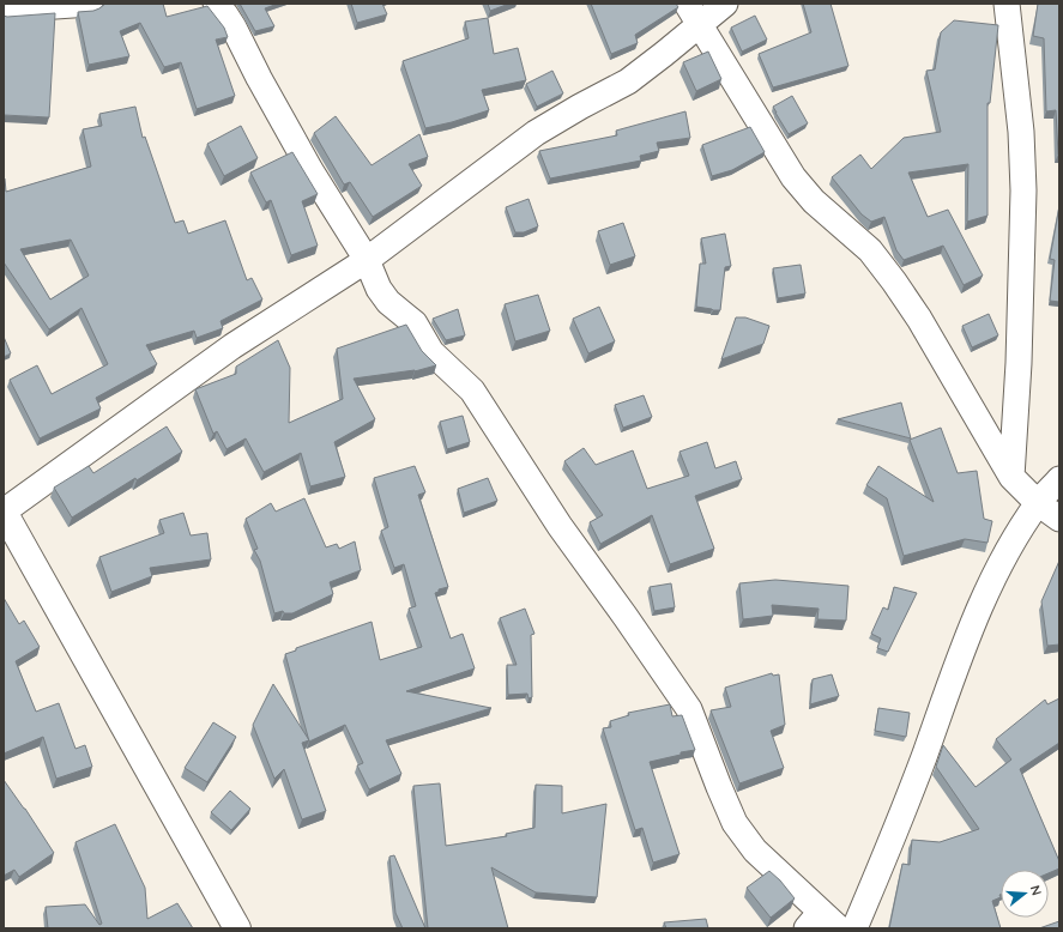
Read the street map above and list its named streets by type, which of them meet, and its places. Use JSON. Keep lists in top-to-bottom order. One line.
{"north":"right"}
